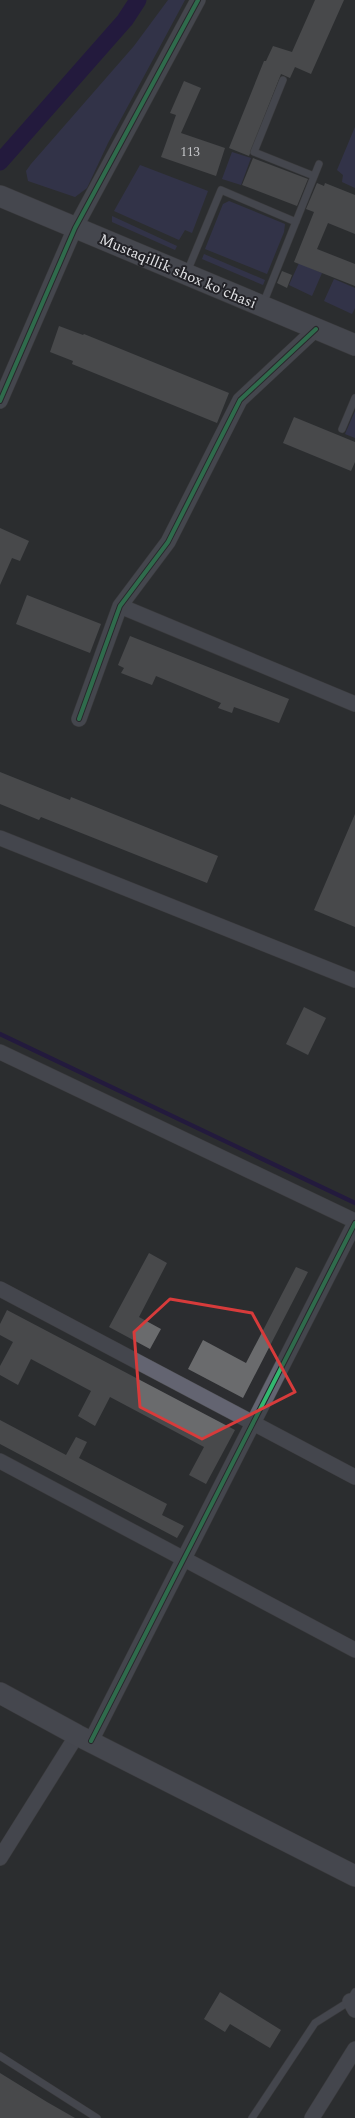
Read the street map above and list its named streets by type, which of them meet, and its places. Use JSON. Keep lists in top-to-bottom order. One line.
{"streets":{"street":["Mustaqillik shox ko'chasi"]},"house_numbers":["113"]}
